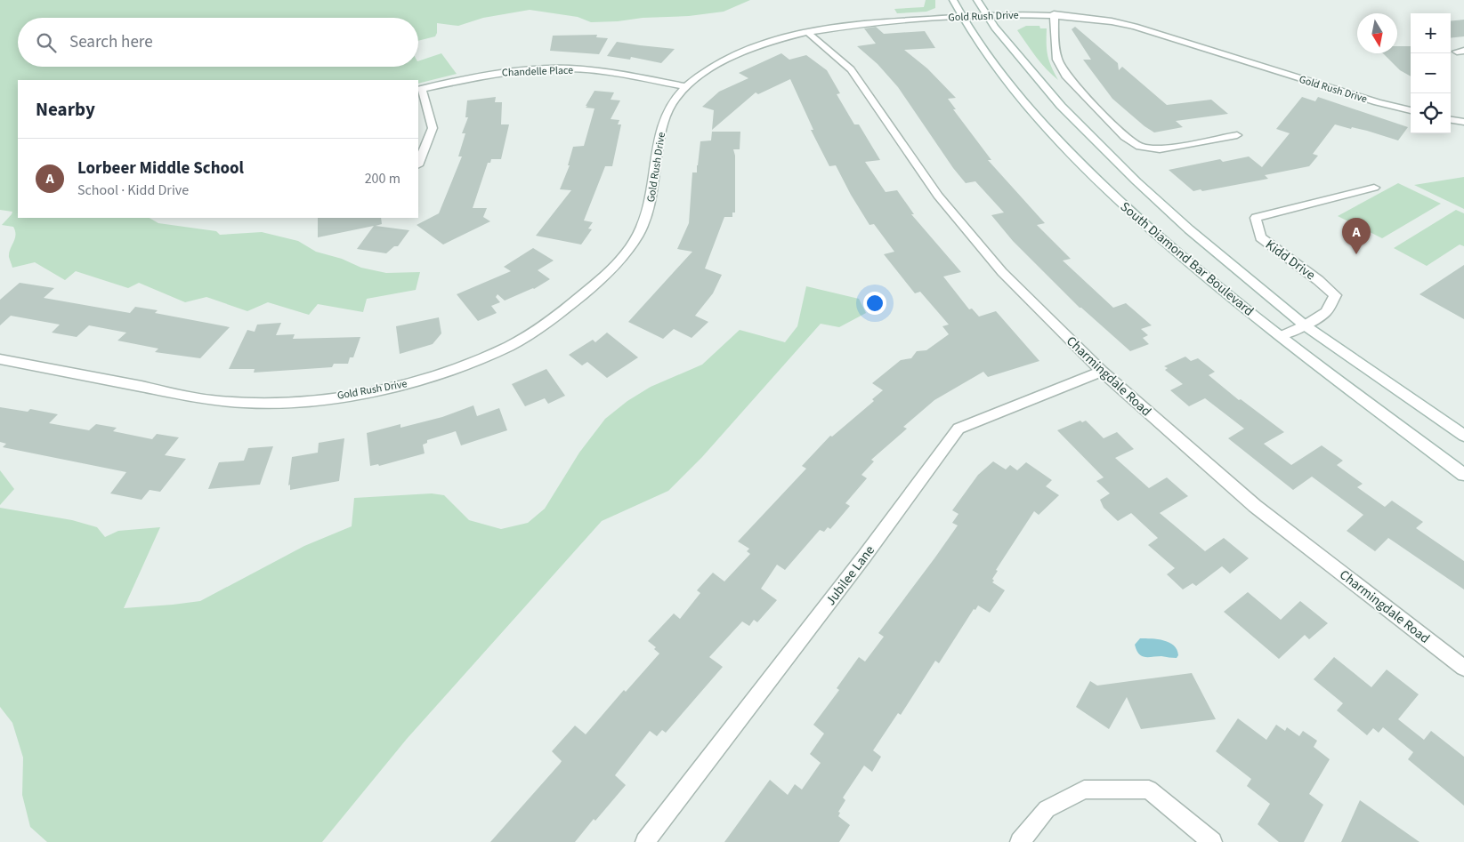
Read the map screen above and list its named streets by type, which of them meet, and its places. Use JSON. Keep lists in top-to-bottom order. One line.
{"streets":{"street":["Gold Rush Drive","Chandelle Place","South Diamond Bar Boulevard","Kidd Drive","Charmingdale Road","Jubilee Lane"]},"crossings":[["Gold Rush Drive","Chandelle Place"],["Gold Rush Drive","South Diamond Bar Boulevard"],["Gold Rush Drive","Charmingdale Road"],["South Diamond Bar Boulevard","Kidd Drive"],["Charmingdale Road","Jubilee Lane"]],"north":"bottom","page":{"map_buttons":["+","−"],"search":"Search here","heading":"Nearby","list":[{"mark":"A","name":"Lorbeer Middle School","note":"School · Kidd Drive","value":"200 m"}],"pins":"A"}}
